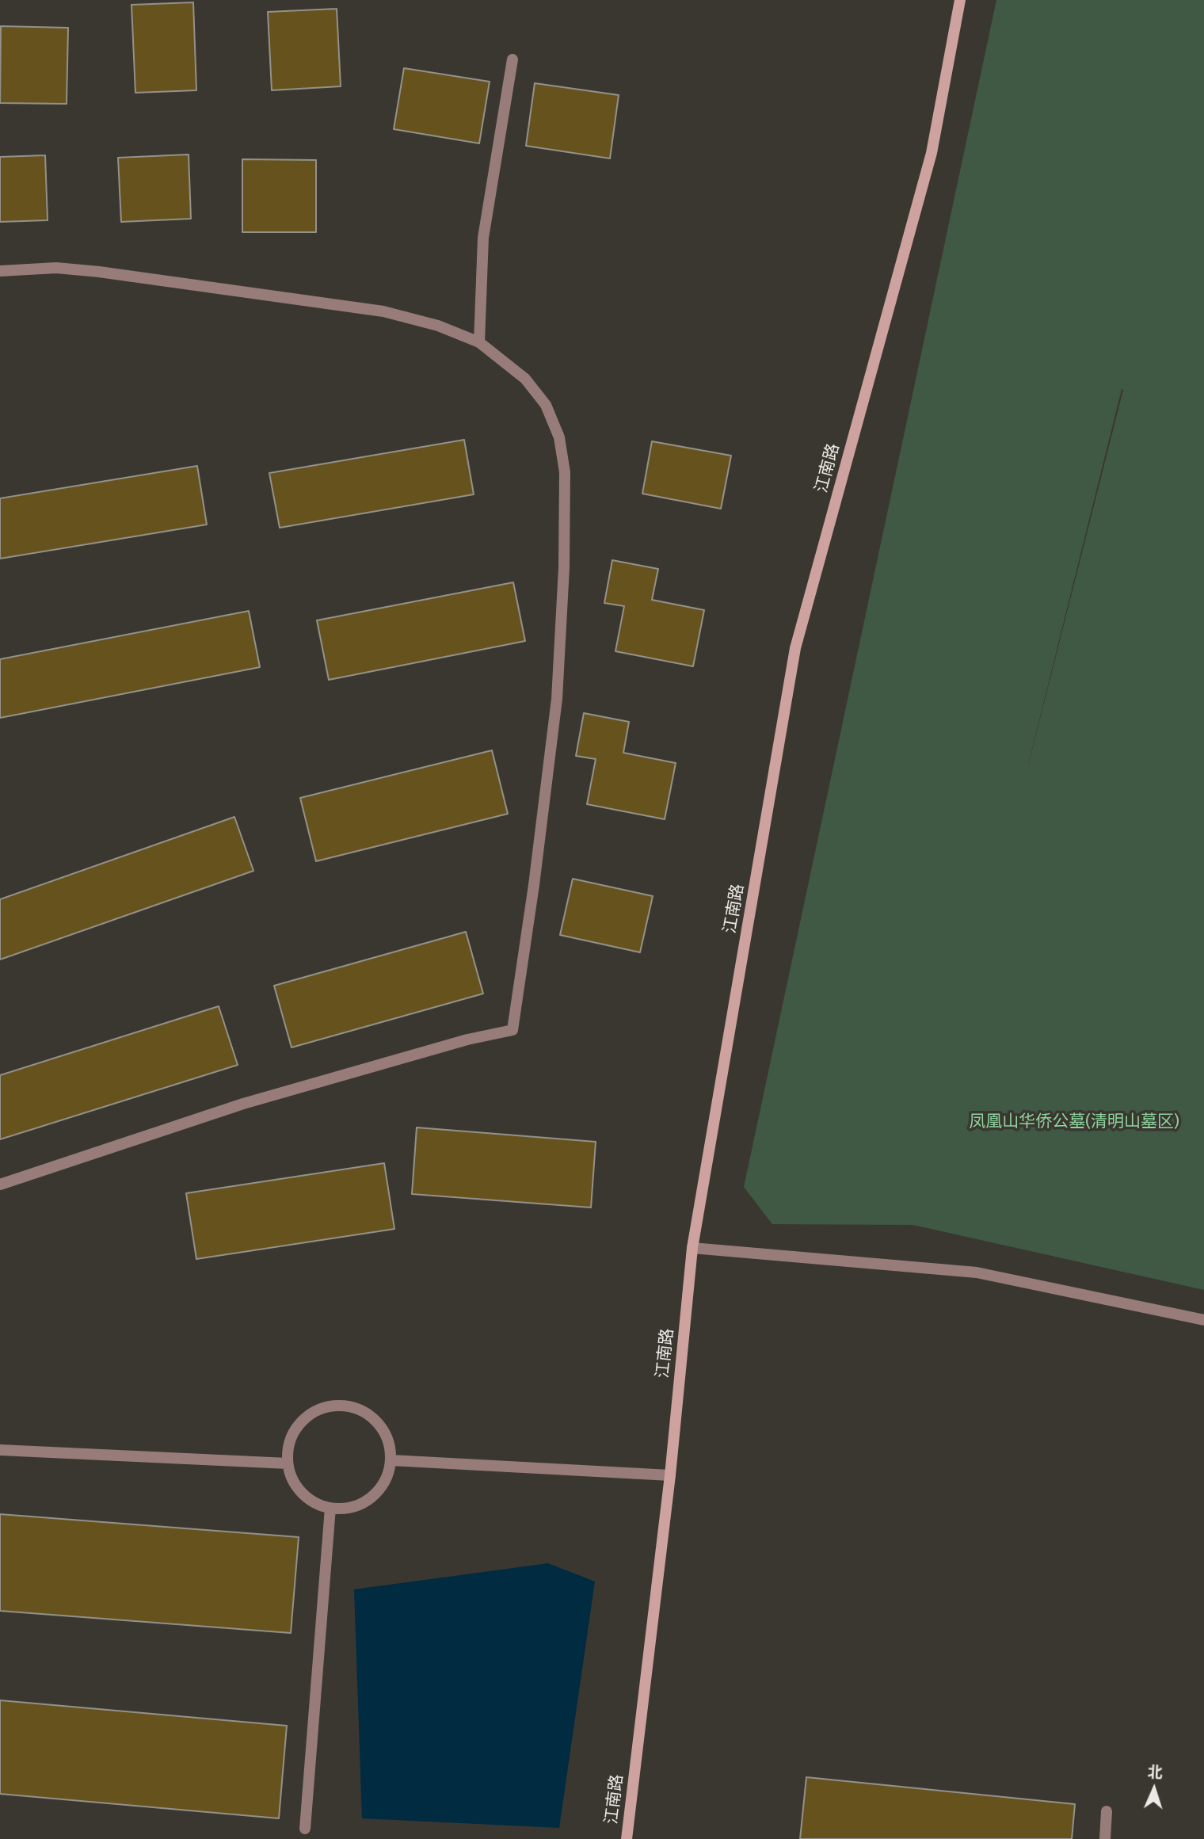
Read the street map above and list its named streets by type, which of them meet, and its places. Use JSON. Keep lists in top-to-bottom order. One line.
{"streets":{"main road":["江南路"]},"parks":["凤凰山华侨公墓(清明山墓区)"],"north":"top"}
